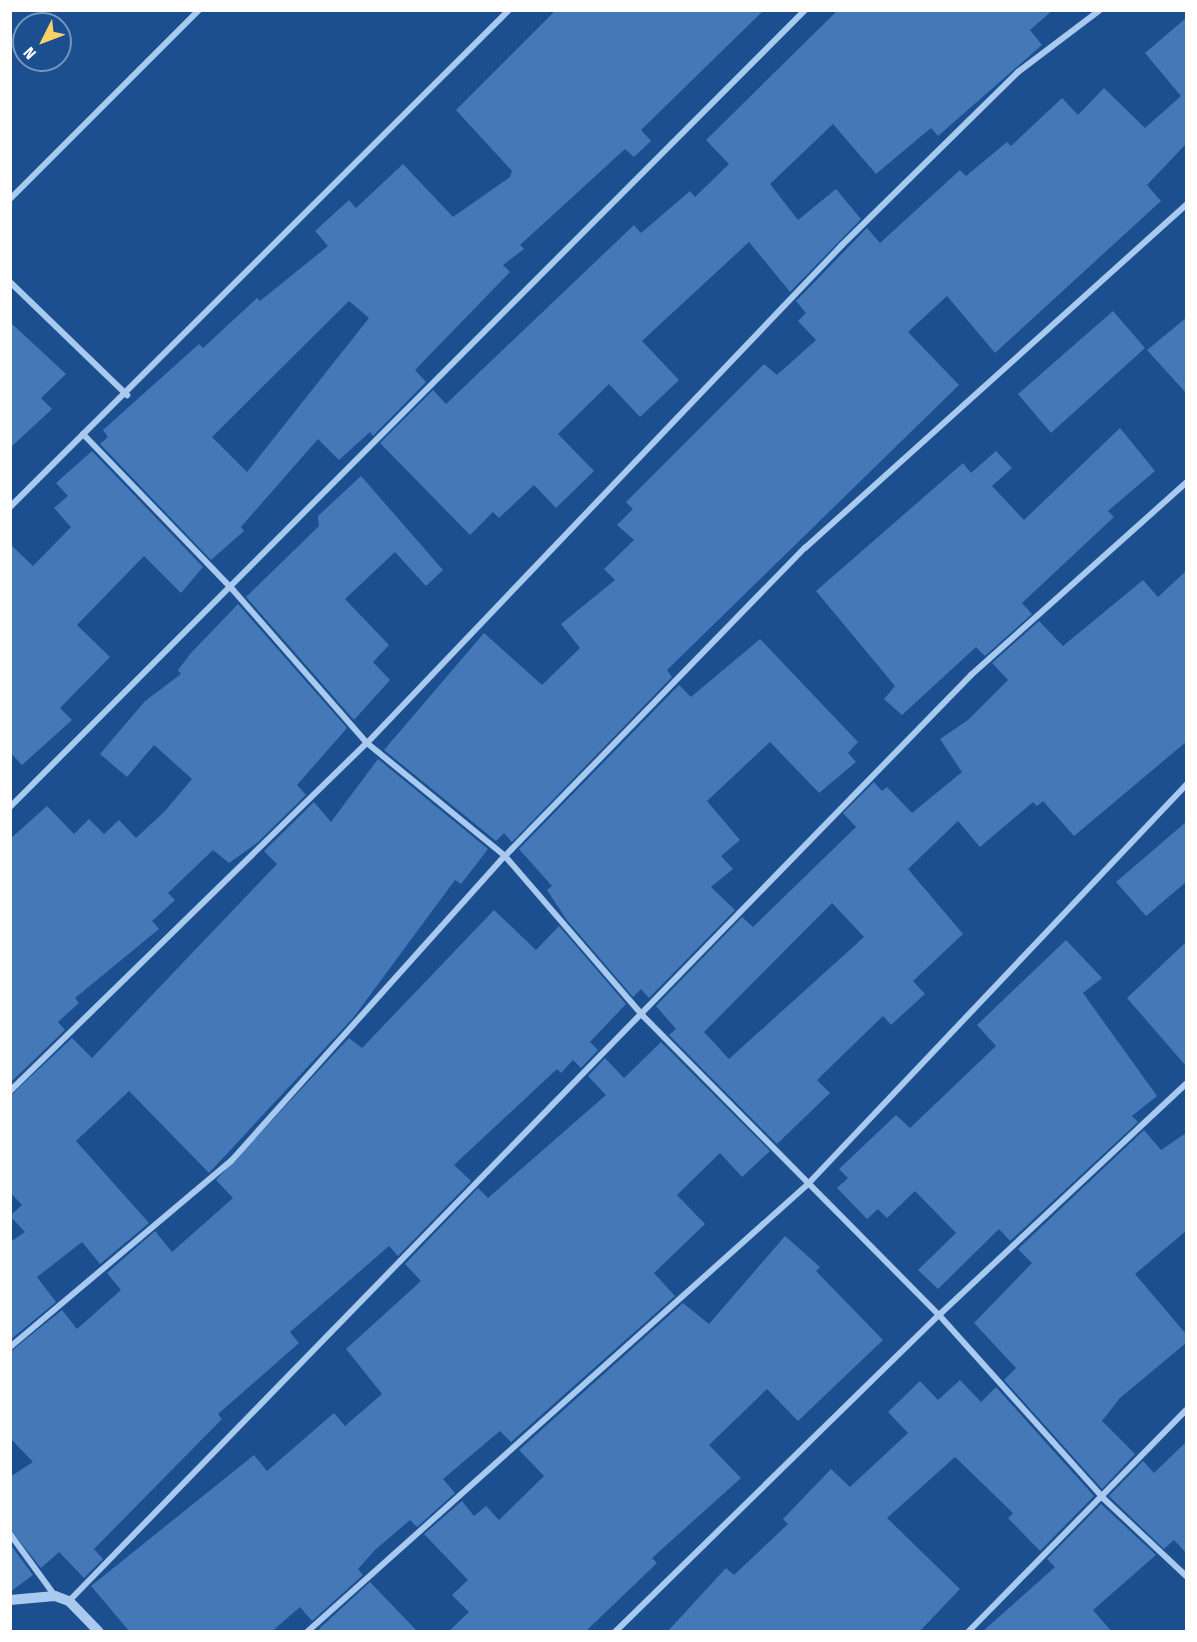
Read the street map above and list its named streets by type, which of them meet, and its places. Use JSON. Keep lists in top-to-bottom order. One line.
{"north":"bottom left"}
